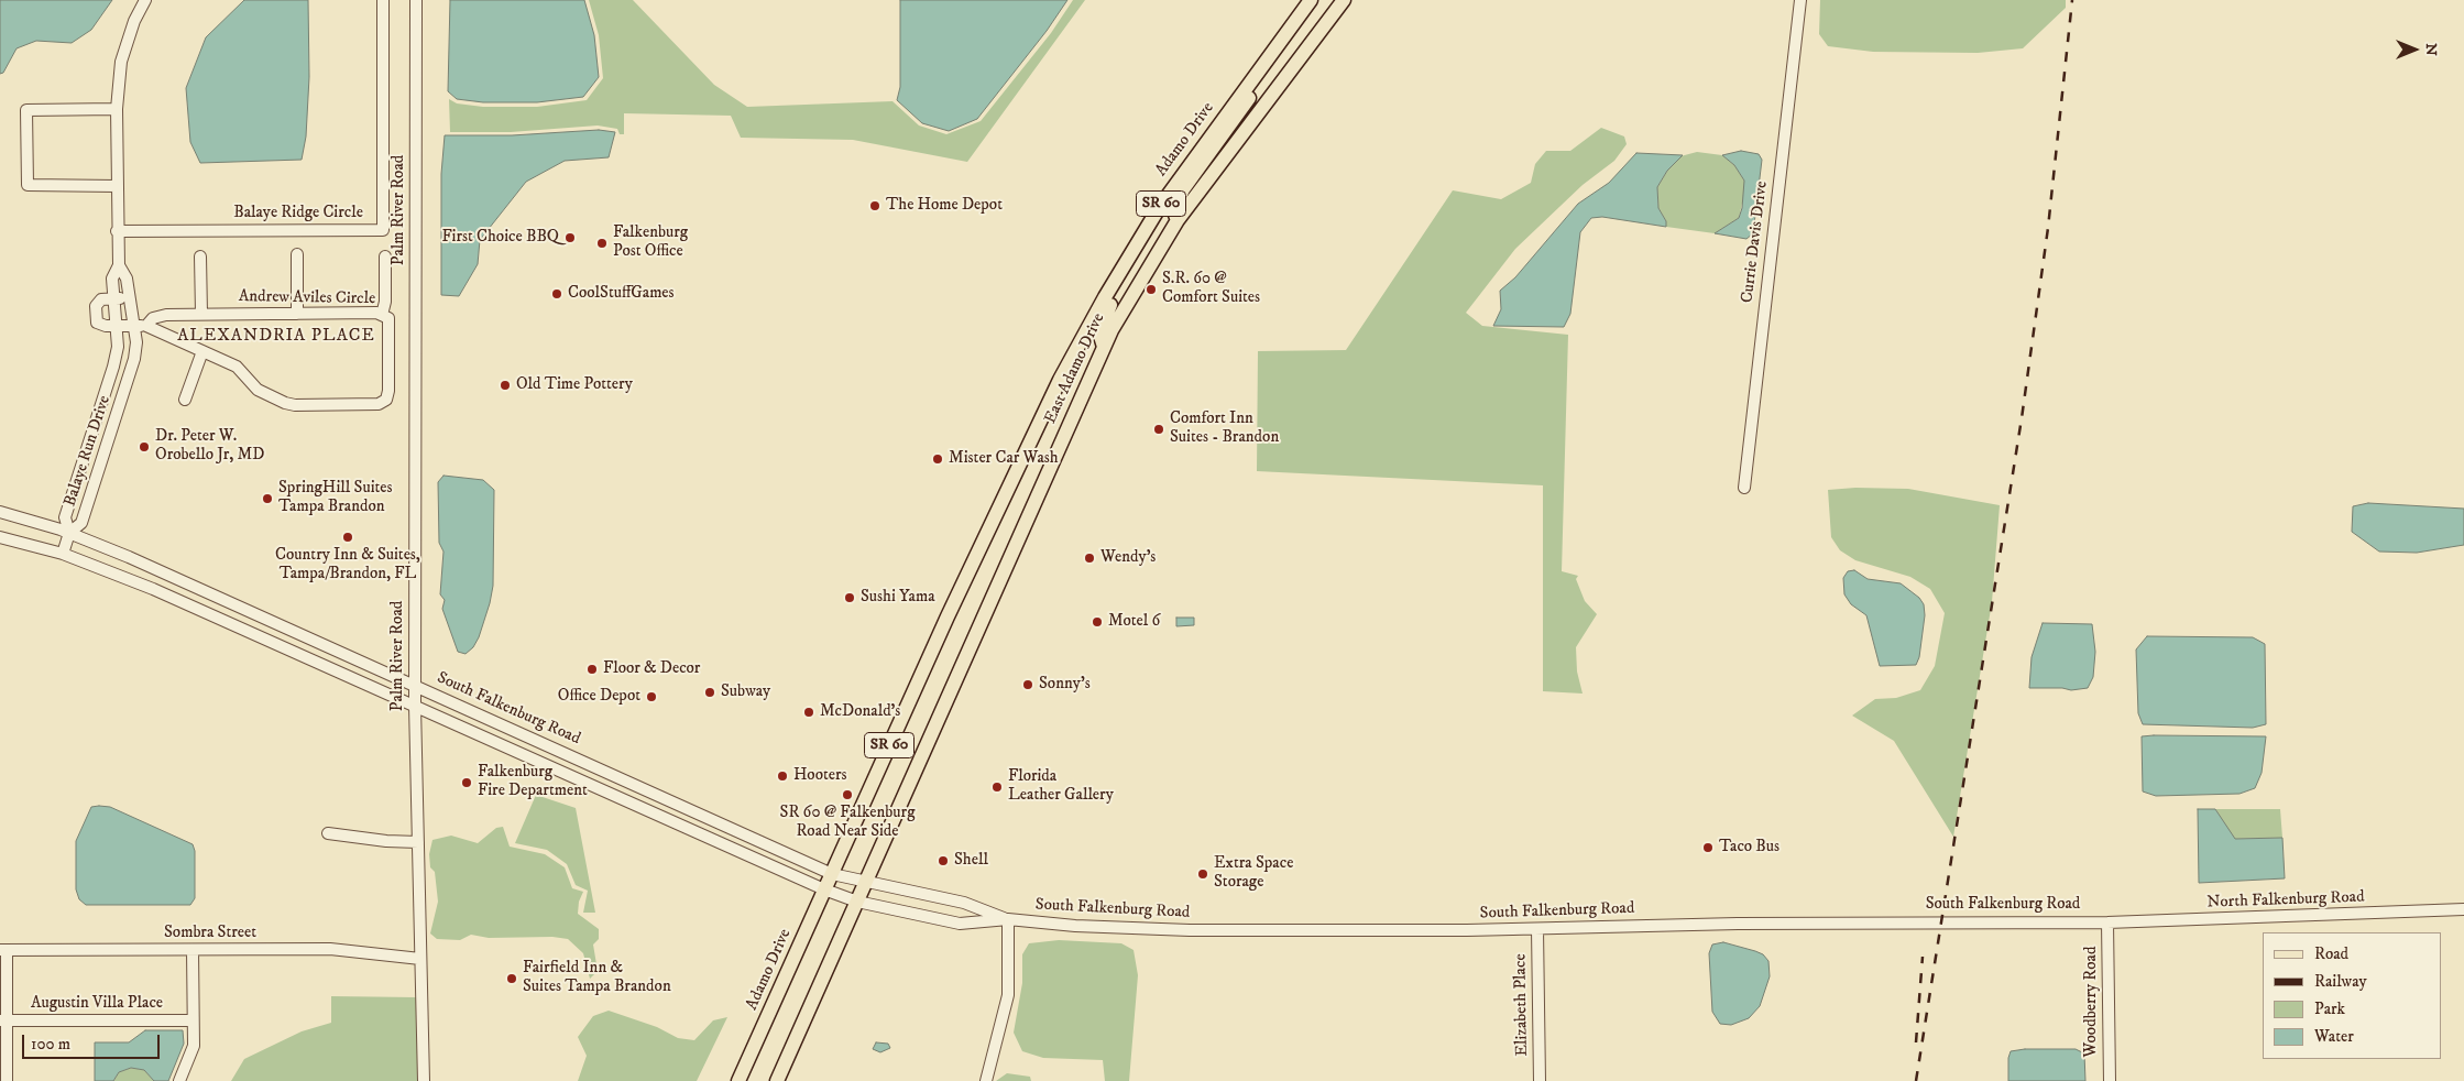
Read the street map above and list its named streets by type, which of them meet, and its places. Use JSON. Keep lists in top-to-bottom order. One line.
{"streets":{"main road":["Adamo Drive","SR 60","East Adamo Drive"],"street":["Palm River Road","Balaye Ridge Circle","Currie Davis Drive","Andrew Aviles Circle","Balaye Run Drive","South Falkenburg Road","North Falkenburg Road","Sombra Street","Woodberry Road","Augustin Villa Place","Elizabeth Place"]},"crossings":[["Adamo Drive","East Adamo Drive"],["Adamo Drive","South Falkenburg Road"],["SR 60","East Adamo Drive"],["SR 60","South Falkenburg Road"],["Palm River Road","South Falkenburg Road"],["Palm River Road","Sombra Street"],["Balaye Ridge Circle","Balaye Run Drive"],["Andrew Aviles Circle","Balaye Run Drive"],["East Adamo Drive","South Falkenburg Road"],["Balaye Run Drive","South Falkenburg Road"],["South Falkenburg Road","North Falkenburg Road"],["South Falkenburg Road","Woodberry Road"],["South Falkenburg Road","Elizabeth Place"],["North Falkenburg Road","Woodberry Road"]],"districts":["ALEXANDRIA PLACE"],"places":["The Home Depot","First Choice BBQ","Falkenburg Post Office","S.R. 60 @ Comfort Suites","CoolStuffGames","Old Time Pottery","Comfort Inn Suites - Brandon","Dr. Peter W. Orobello Jr, MD","Mister Car Wash","SpringHill Suites Tampa Brandon","Country Inn & Suites, Tampa/Brandon, FL","Wendy's","Sushi Yama","Motel 6","Floor & Decor","Sonny's","Subway","Office Depot","McDonald's","Hooters","Falkenburg Fire Department","Florida Leather Gallery","SR 60 @ Falkenburg Road Near Side","Taco Bus","Shell","Extra Space Storage","Fairfield Inn & Suites Tampa Brandon"],"legend":["Road","Railway","Park","Water"],"scale_bar":"100 m","north":"right"}
